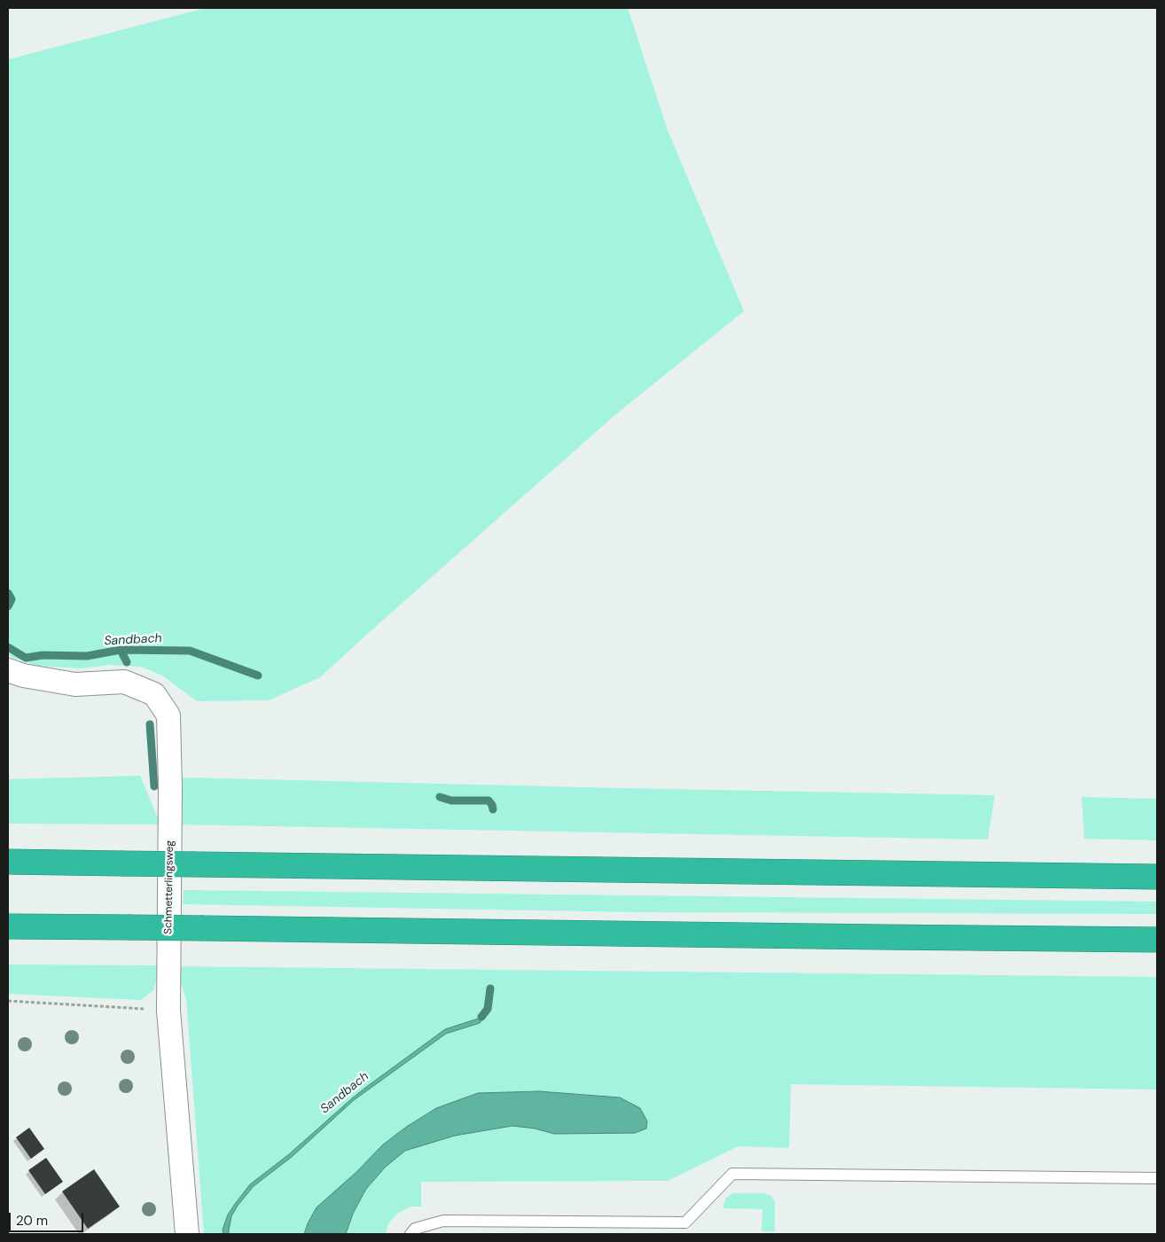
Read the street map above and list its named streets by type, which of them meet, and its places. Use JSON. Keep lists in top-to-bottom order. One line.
{"streets":{"street":["Schmetterlingsweg"]},"water":["Sandbach"],"scale_bar":"20 m"}
